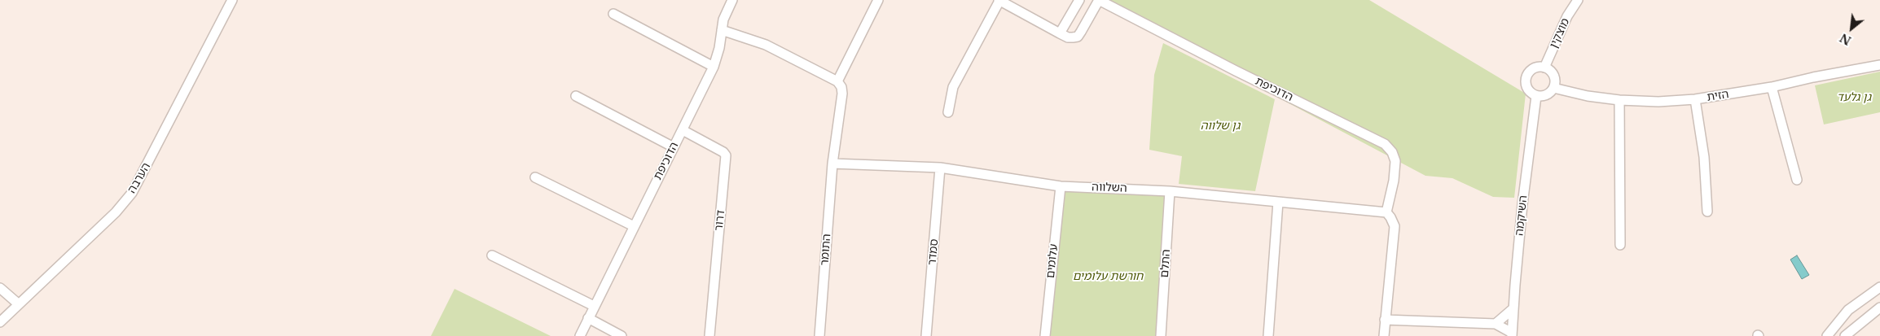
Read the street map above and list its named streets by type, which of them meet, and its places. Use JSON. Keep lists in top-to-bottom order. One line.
{"streets":{"street":["מוצקין","הדוכיפת","הזית","הערבה","השלווה","השיקמה","דרור","התומר","סמדר","עלומים","התלם"]},"crossings":[["מוצקין","הזית"],["מוצקין","השיקמה"],["הדוכיפת","השלווה"],["הדוכיפת","דרור"],["הזית","השיקמה"],["השלווה","התומר"],["השלווה","סמדר"],["השלווה","עלומים"],["השלווה","התלם"]],"parks":["גן גלעד","גן שלווה","חורשת עלומים"],"north":"bottom left"}
